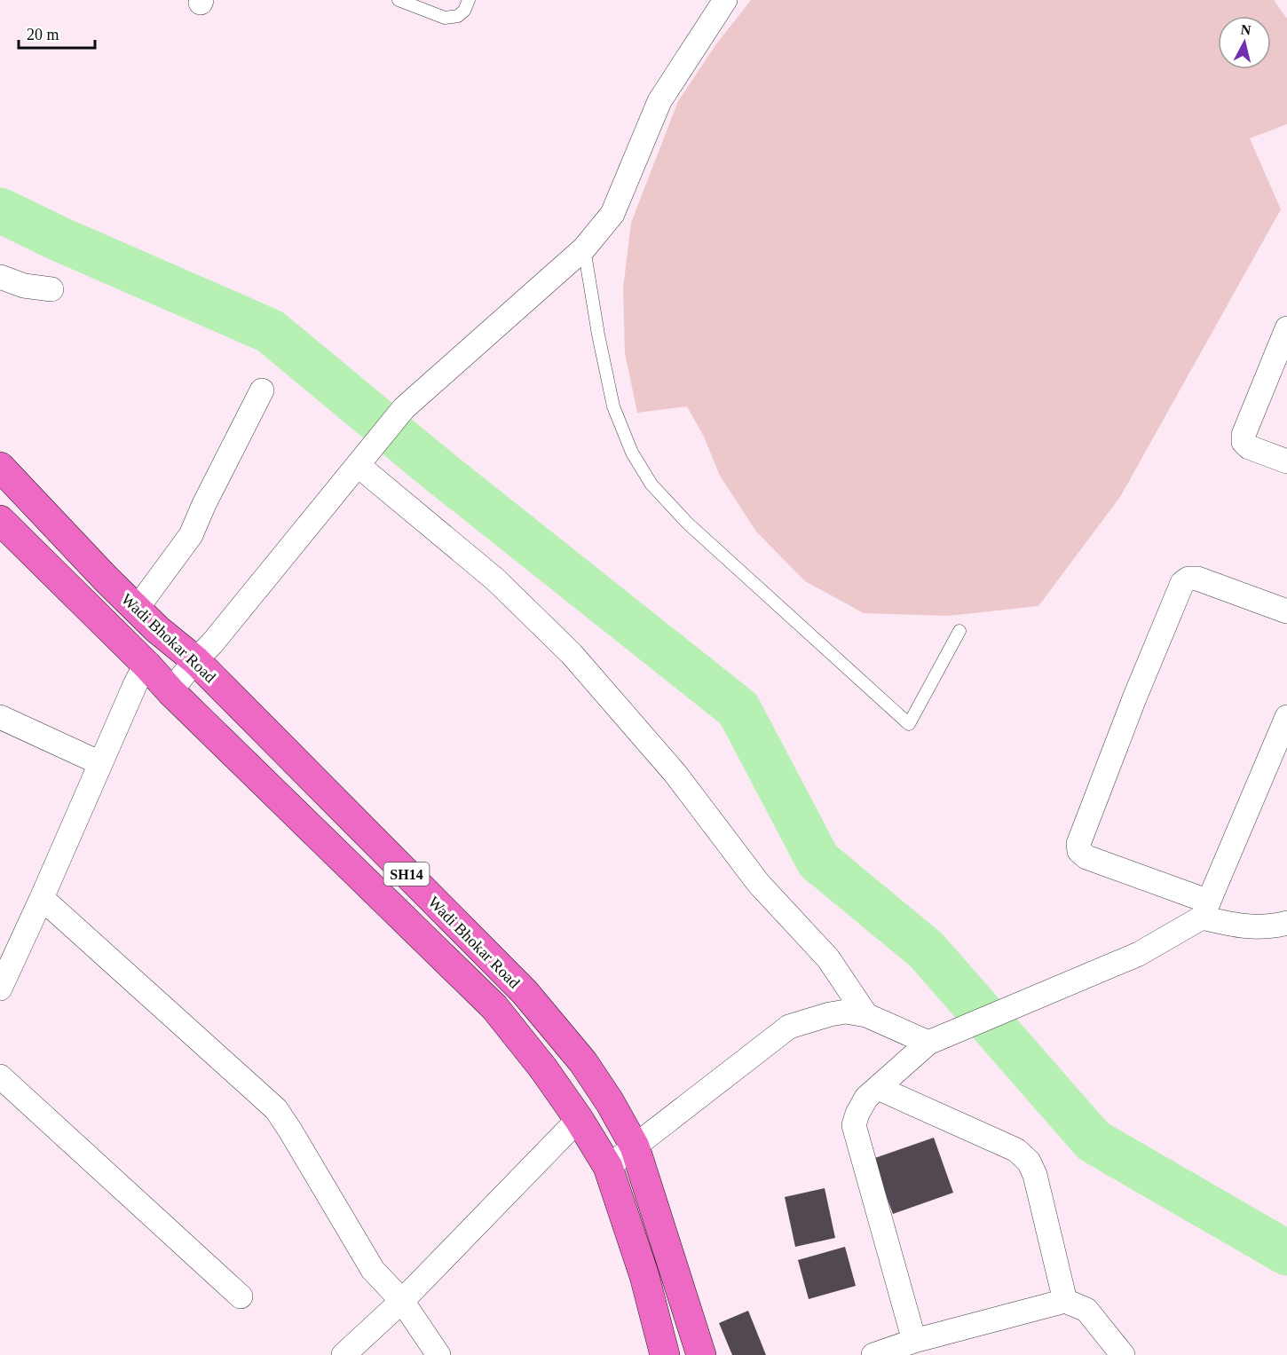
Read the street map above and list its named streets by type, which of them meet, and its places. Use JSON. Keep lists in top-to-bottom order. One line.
{"streets":{"main road":["Wadi Bhokar Road","SH14"]},"scale_bar":"20 m","north":"top"}
